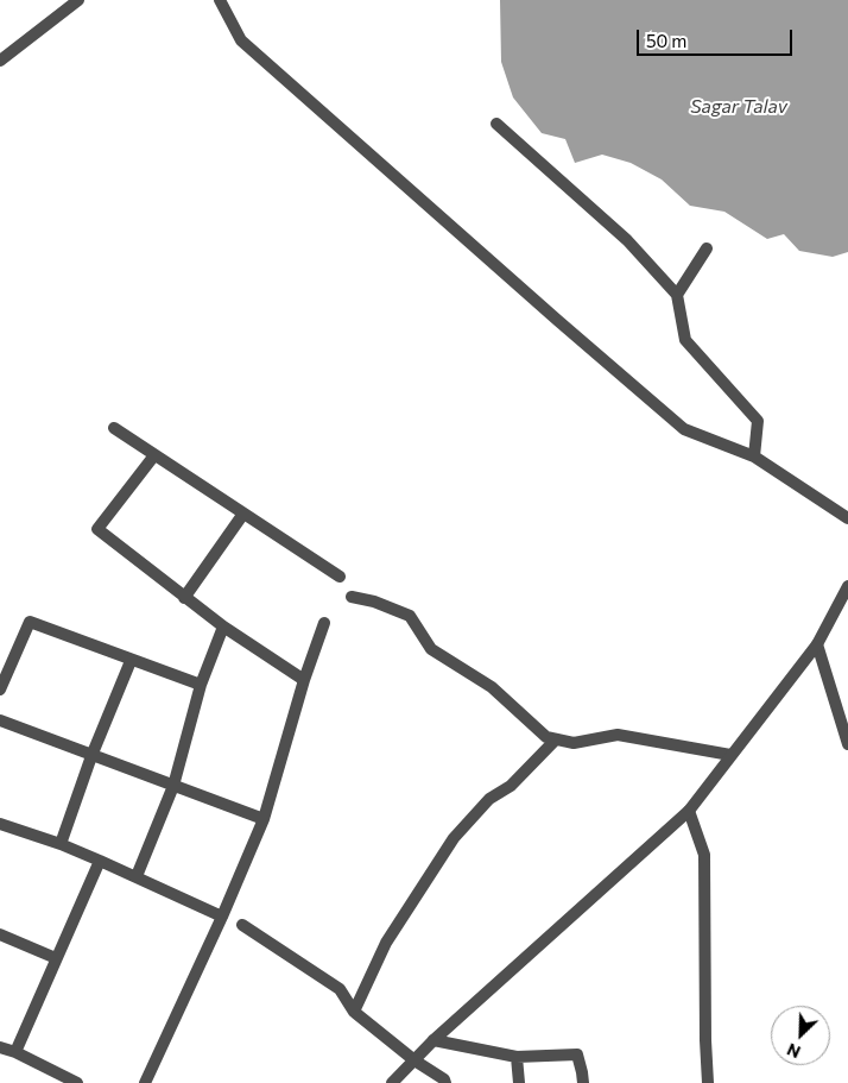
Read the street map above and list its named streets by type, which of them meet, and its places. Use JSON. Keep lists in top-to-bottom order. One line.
{"water":["Sagar Talav"],"scale_bar":"50 m","north":"bottom left"}
